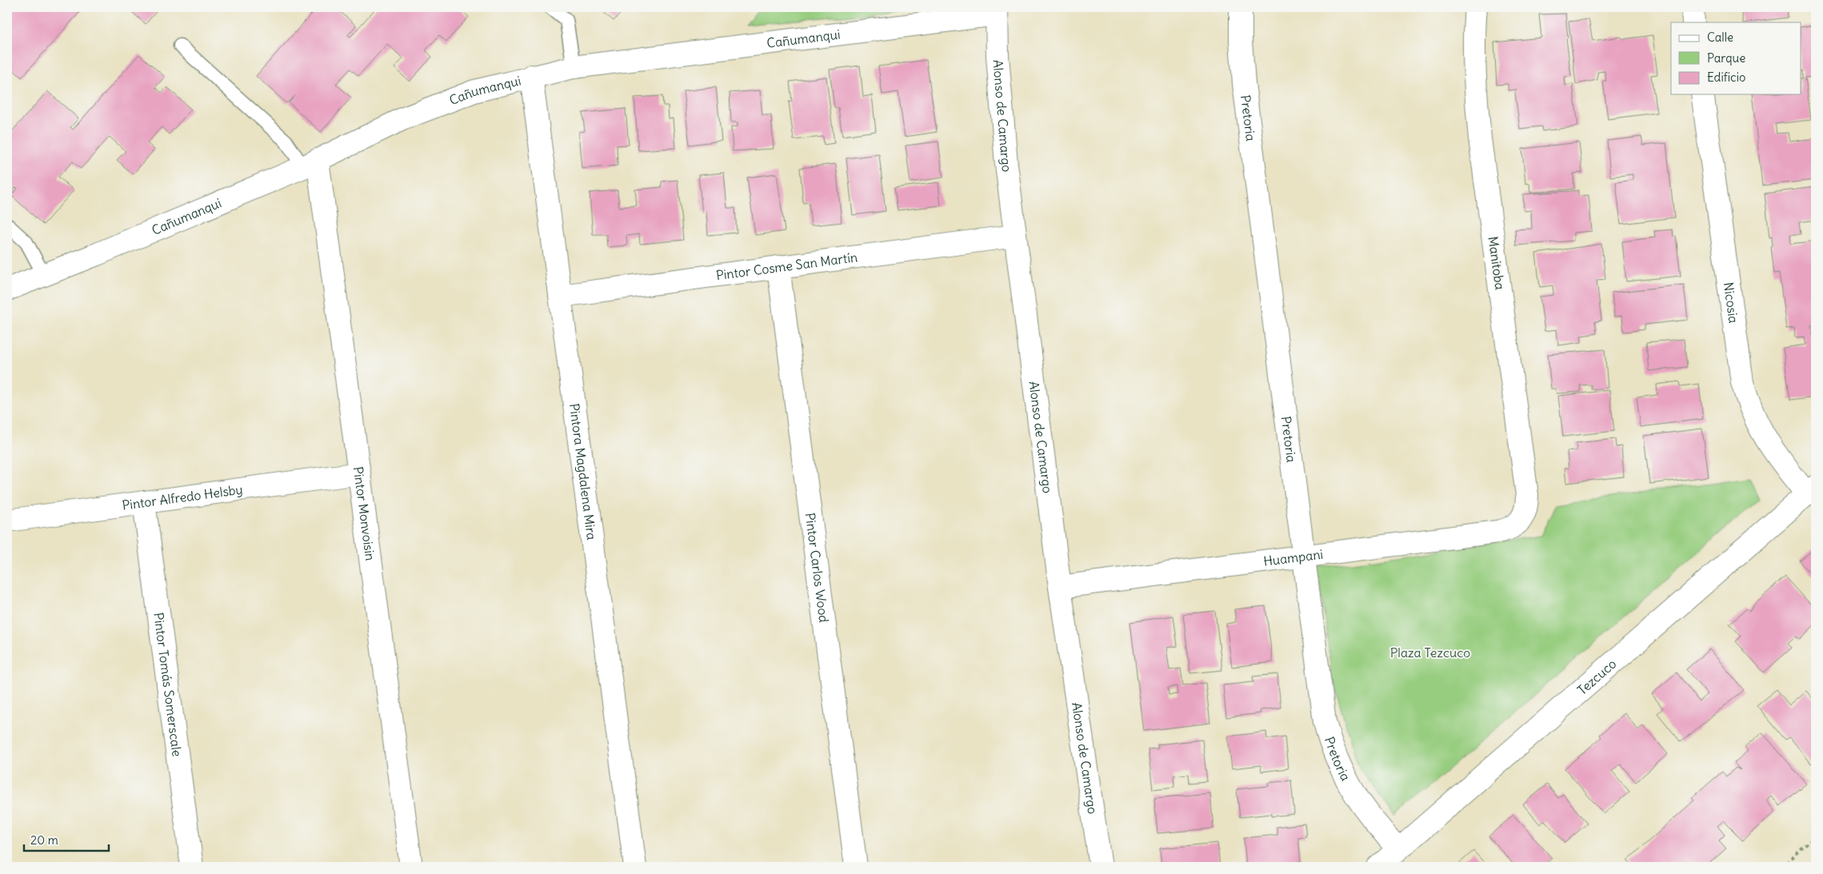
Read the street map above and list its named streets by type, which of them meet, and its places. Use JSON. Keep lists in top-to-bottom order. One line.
{"streets":{"street":["Cañumanqui","Alonso de Camargo","Pretoria","Manitoba","Pintor Cosme San Martín","Nicosia","Pintora Magdalena Mira","Pintor Alfredo Helsby","Pintor Monvoisin","Huampani","Pintor Carlos Wood","Tezcuco","Pintor Tomás Somerscale"]},"crossings":[["Cañumanqui","Alonso de Camargo"],["Cañumanqui","Pintora Magdalena Mira"],["Cañumanqui","Pintor Monvoisin"],["Alonso de Camargo","Pintor Cosme San Martín"],["Alonso de Camargo","Huampani"],["Pretoria","Huampani"],["Pretoria","Tezcuco"],["Manitoba","Huampani"],["Pintor Cosme San Martín","Pintora Magdalena Mira"],["Pintor Cosme San Martín","Pintor Carlos Wood"],["Nicosia","Tezcuco"],["Pintor Alfredo Helsby","Pintor Monvoisin"],["Pintor Alfredo Helsby","Pintor Tomás Somerscale"]],"parks":["Plaza Tezcuco"],"legend":["Calle","Parque","Edificio"],"scale_bar":"20 m"}
